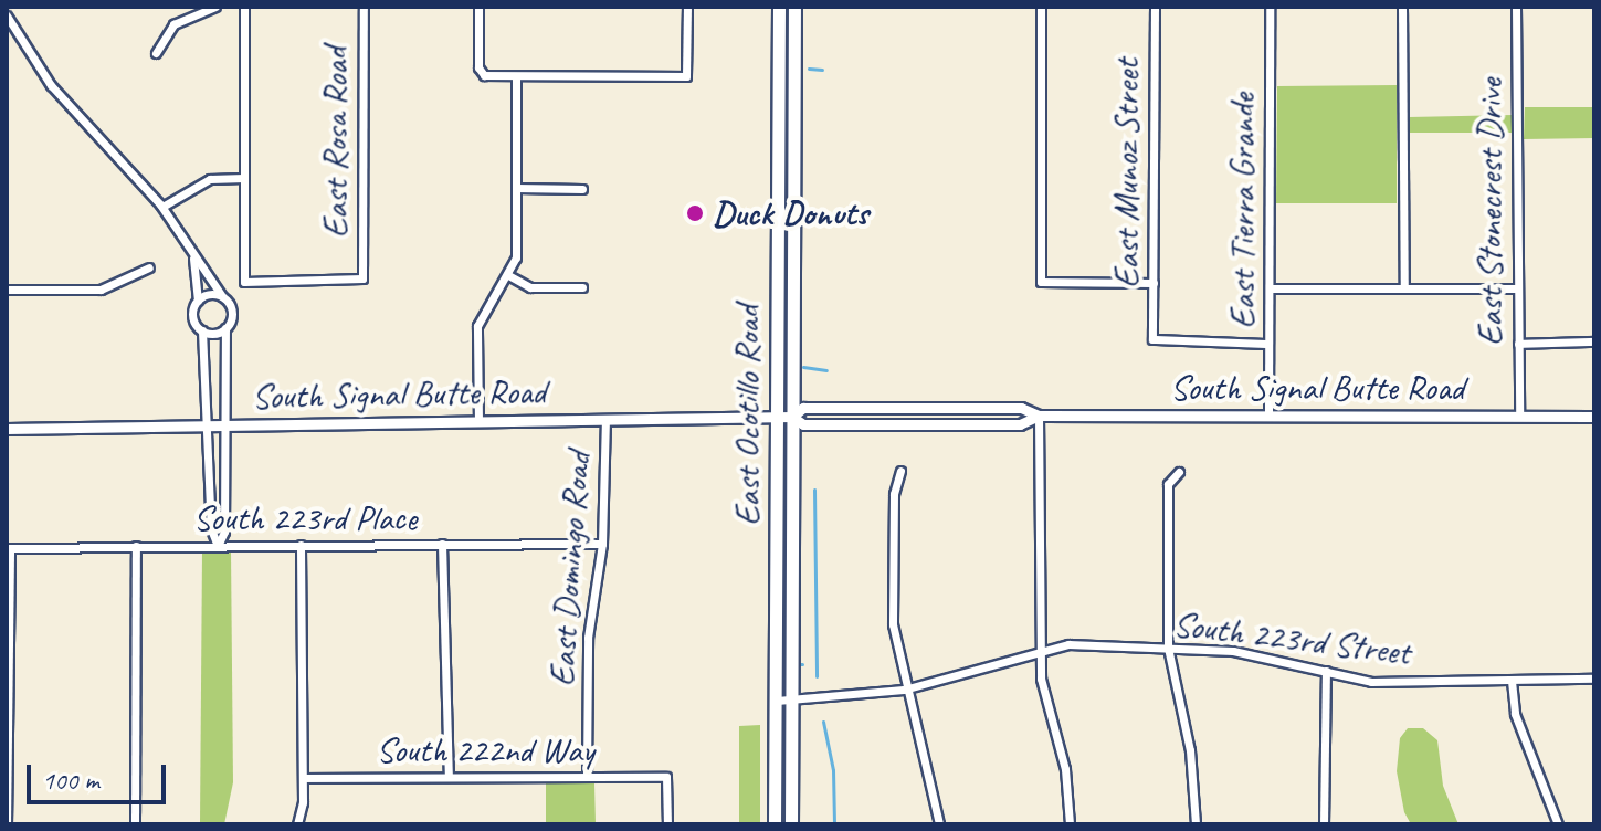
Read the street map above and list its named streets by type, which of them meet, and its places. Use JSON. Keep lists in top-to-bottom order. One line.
{"streets":{"main road":["East Ocotillo Road"],"street":["East Rosa Road","East Munoz Street","East Tierra Grande","East Stonecrest Drive","South Signal Butte Road","South 223rd Place","East Domingo Road","South 223rd Street","South 222nd Way"]},"crossings":[["East Munoz Street","East Tierra Grande"],["East Tierra Grande","South Signal Butte Road"],["East Stonecrest Drive","South Signal Butte Road"],["South Signal Butte Road","East Ocotillo Road"],["South Signal Butte Road","East Domingo Road"],["East Ocotillo Road","South 223rd Street"],["South 223rd Place","East Domingo Road"],["East Domingo Road","South 222nd Way"]],"places":["Duck Donuts"],"scale_bar":"100 m"}
